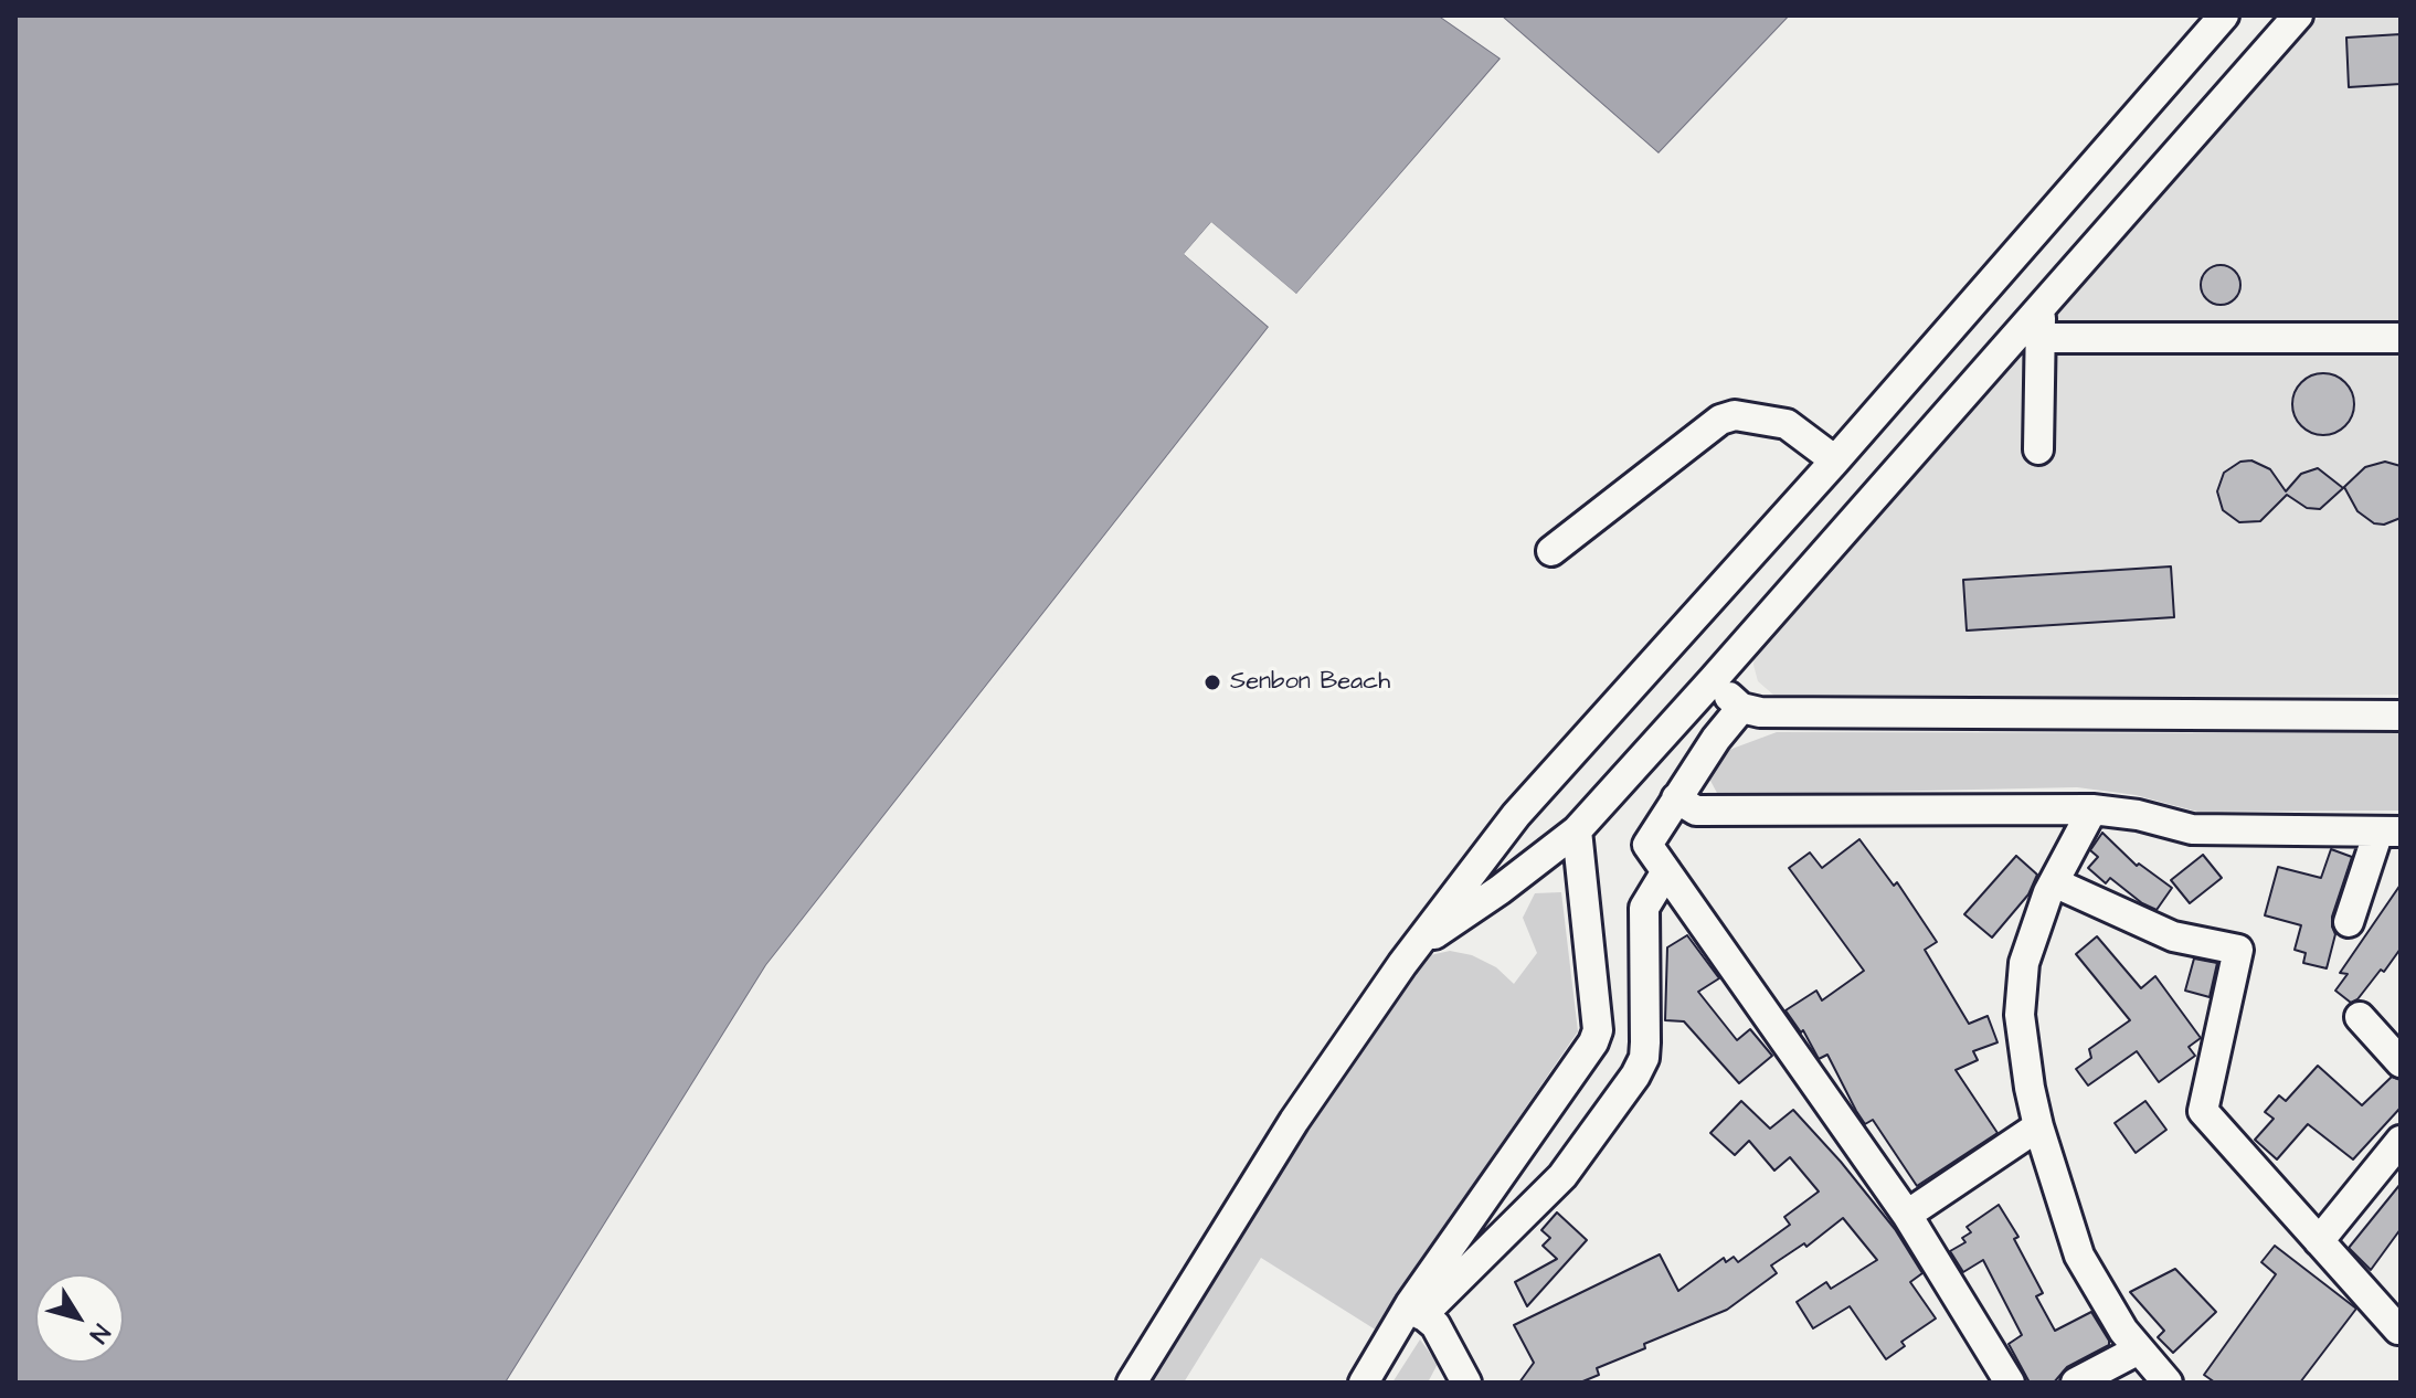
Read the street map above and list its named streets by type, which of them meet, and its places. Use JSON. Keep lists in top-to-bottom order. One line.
{"places":["Senbon Beach"],"north":"bottom right"}
